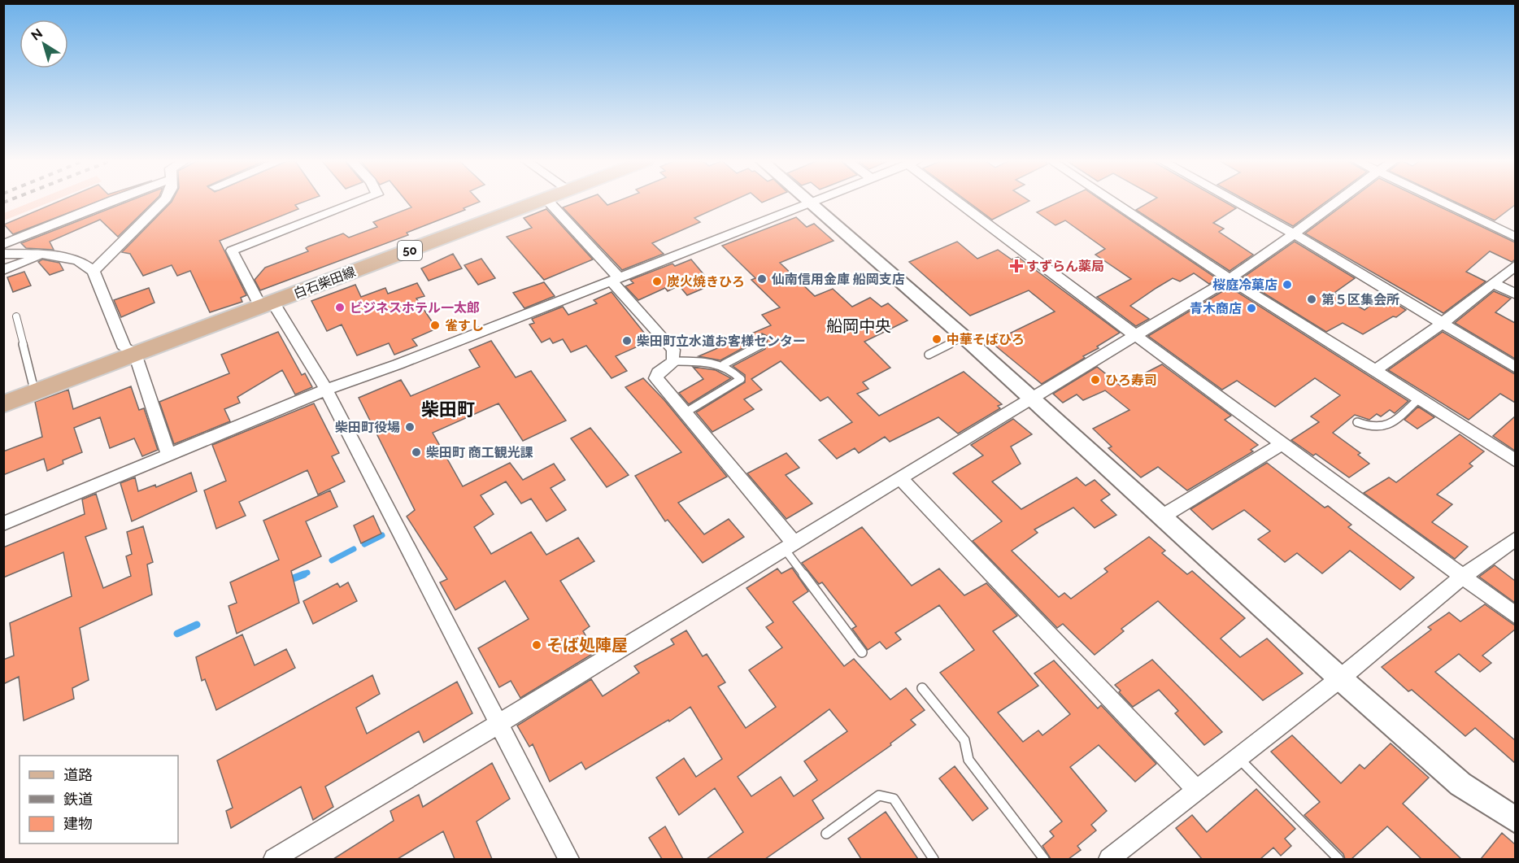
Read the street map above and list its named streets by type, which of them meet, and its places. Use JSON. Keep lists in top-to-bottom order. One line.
{"streets":{"main road":["50","白石柴田線"]},"districts":["船岡中央","柴田町"],"places":{"health":["すずらん薬局"],"other":["仙南信用金庫 船岡支店","炭火焼きひろ","桜庭冷菓店","第５区集会所","ビジネスホテル一太郎","青木商店","雀すし","中華そばひろ","柴田町立水道お客様センター","ひろ寿司","柴田町役場","柴田町 商工観光課","そば処陣屋"]},"legend":["道路","鉄道","建物"],"north":"top left"}
